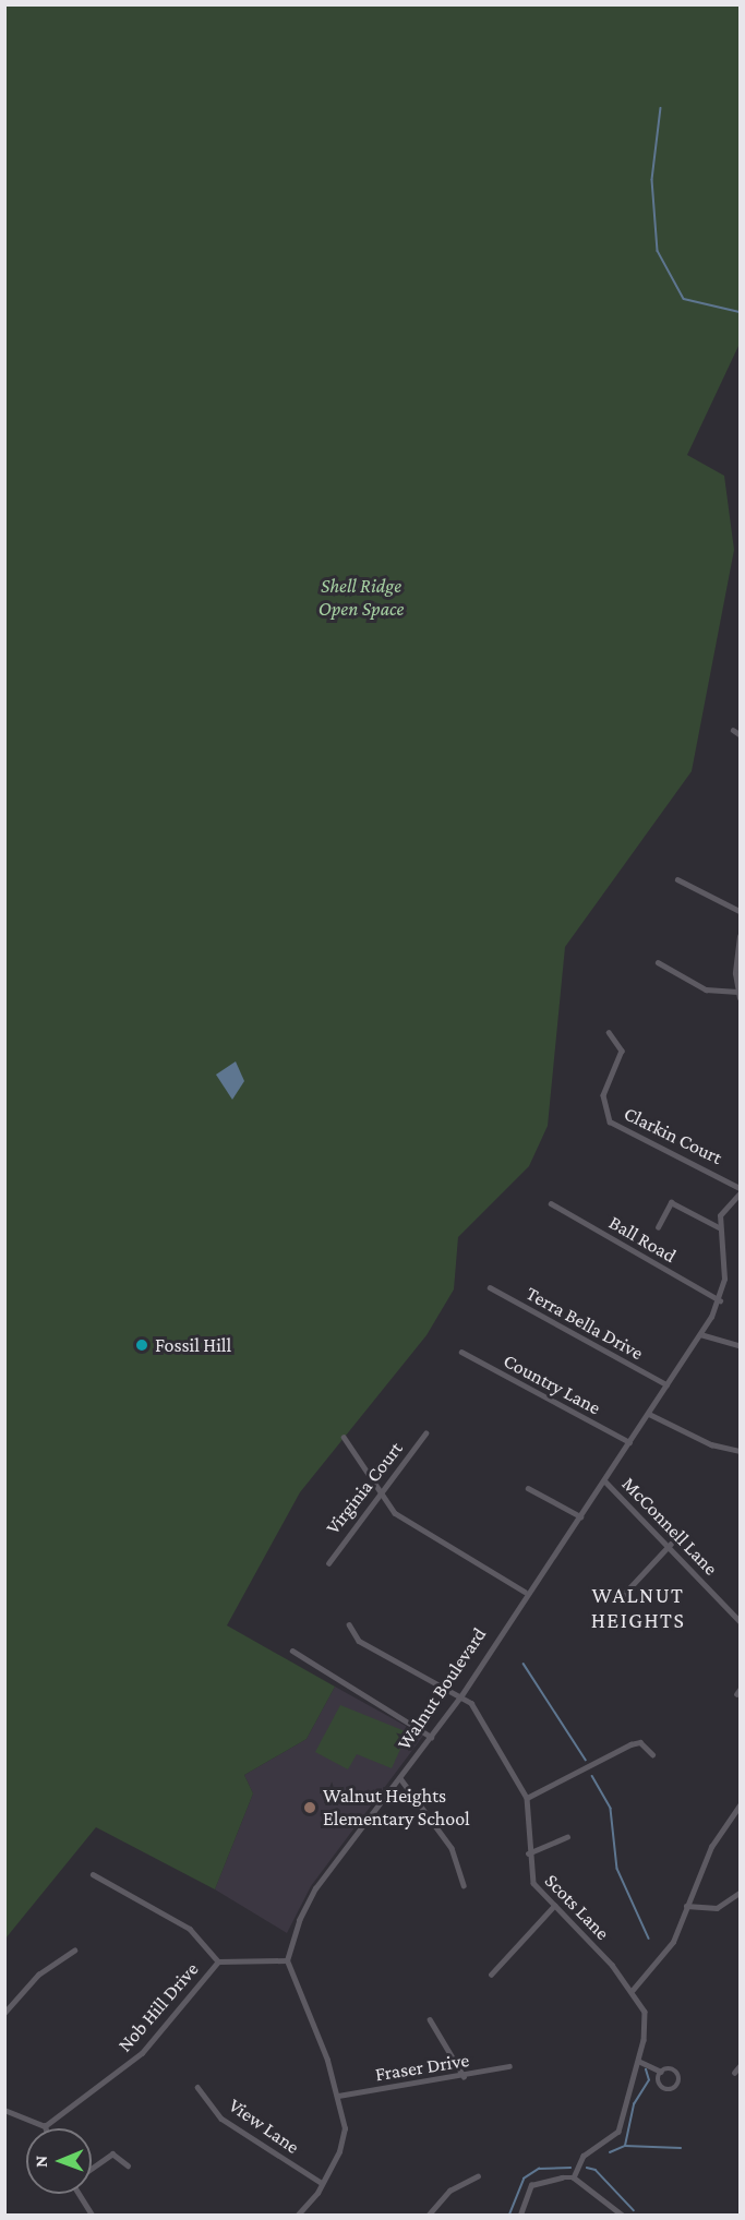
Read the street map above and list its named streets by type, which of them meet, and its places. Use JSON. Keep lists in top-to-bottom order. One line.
{"streets":{"street":["Clarkin Court","Ball Road","Terra Bella Drive","Country Lane","Virginia Court","McConnell Lane","Walnut Boulevard","Scots Lane","Nob Hill Drive","Fraser Drive","View Lane"]},"crossings":[["Ball Road","Walnut Boulevard"],["Terra Bella Drive","Walnut Boulevard"],["Country Lane","Walnut Boulevard"],["McConnell Lane","Walnut Boulevard"],["Walnut Boulevard","Scots Lane"],["Walnut Boulevard","Nob Hill Drive"]],"districts":["WALNUT HEIGHTS"],"parks":["Shell Ridge Open Space"],"places":["Fossil Hill","Walnut Heights Elementary School"],"north":"left"}
